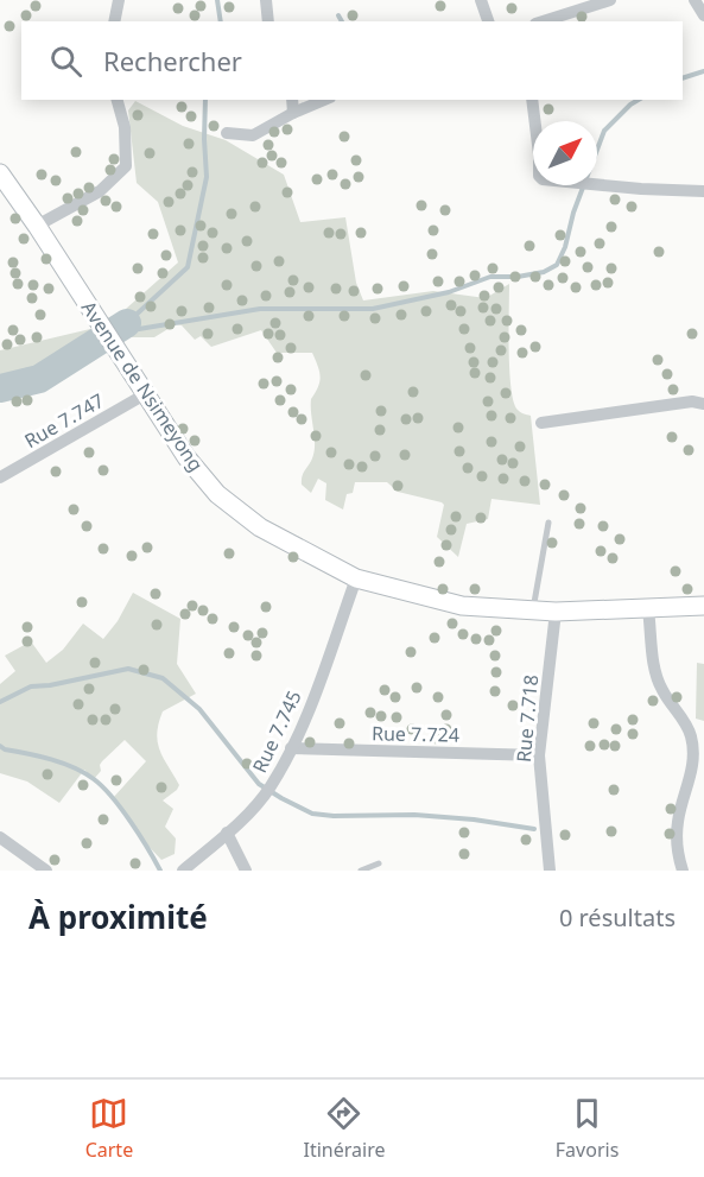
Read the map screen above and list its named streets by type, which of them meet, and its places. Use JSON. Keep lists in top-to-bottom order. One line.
{"streets":{"main road":["Avenue de Nsimeyong"],"street":["Rue 7.747","Rue 7.718","Rue 7.745","Rue 7.724"]},"crossings":[["Avenue de Nsimeyong","Rue 7.747"],["Avenue de Nsimeyong","Rue 7.718"],["Avenue de Nsimeyong","Rue 7.745"],["Rue 7.718","Rue 7.724"],["Rue 7.745","Rue 7.724"]],"north":"top right","page":{"search":"Rechercher","heading":["À proximité","0 résultats"],"nav":["Carte","Itinéraire","Favoris"]}}
